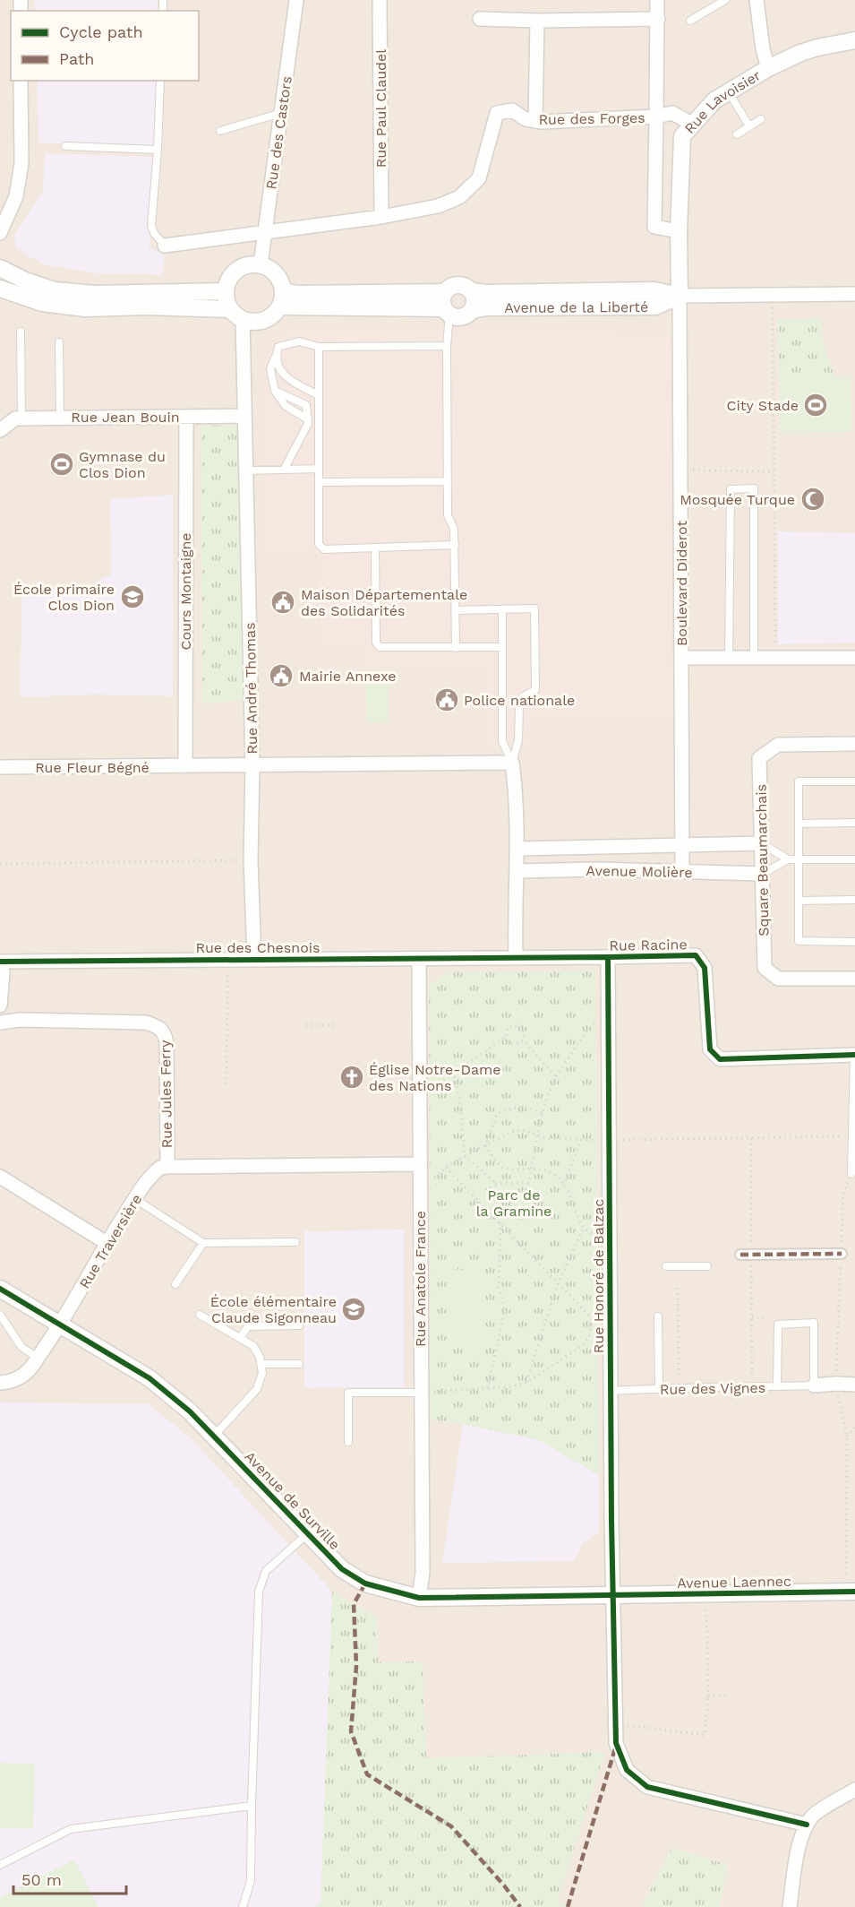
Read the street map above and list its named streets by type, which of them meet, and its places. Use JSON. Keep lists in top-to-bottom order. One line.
{"streets":{"street":["Rue Lavoisier","Rue Paul Claudel","Rue des Forges","Rue des Castors","Avenue de la Liberté","Rue Jean Bouin","Boulevard Diderot","Cours Montaigne","Rue André Thomas","Rue Fleur Bégné","Square Beaumarchais","Avenue Molière","Rue Racine","Rue des Chesnois","Rue Jules Ferry","Rue Traversière","Rue Honoré de Balzac","Rue Anatole France","Avenue de Surville","Avenue Laennec"],"lane":["Rue des Vignes"]},"crossings":[["Rue Lavoisier","Rue des Forges"],["Rue Lavoisier","Avenue de la Liberté"],["Rue Lavoisier","Boulevard Diderot"],["Rue Paul Claudel","Rue des Forges"],["Rue des Castors","Rue André Thomas"],["Avenue de la Liberté","Boulevard Diderot"],["Rue Jean Bouin","Cours Montaigne"],["Rue Jean Bouin","Rue André Thomas"],["Boulevard Diderot","Avenue Molière"],["Cours Montaigne","Rue Fleur Bégné"],["Rue André Thomas","Rue Fleur Bégné"],["Rue André Thomas","Rue des Chesnois"],["Square Beaumarchais","Avenue Molière"],["Rue Racine","Rue des Chesnois"],["Rue Racine","Rue Honoré de Balzac"],["Rue des Chesnois","Rue Anatole France"],["Rue Jules Ferry","Rue Traversière"],["Rue Jules Ferry","Rue Anatole France"],["Rue Traversière","Avenue de Surville"],["Rue Honoré de Balzac","Rue des Vignes"],["Rue Honoré de Balzac","Avenue de Surville"],["Rue Honoré de Balzac","Avenue Laennec"],["Rue Anatole France","Avenue de Surville"],["Avenue de Surville","Avenue Laennec"]],"parks":["Parc de la Gramine"],"places":{"sports":["City Stade","Gymnase du Clos Dion"],"mosque":["Mosquée Turque"],"school or university":["École primaire Clos Dion","École élémentaire Claude Sigonneau"],"public building":["Maison Départementale des Solidarités","Mairie Annexe","Police nationale"],"church":["Église Notre-Dame des Nations"]},"legend":["Cycle path","Path"],"scale_bar":"50 m"}
